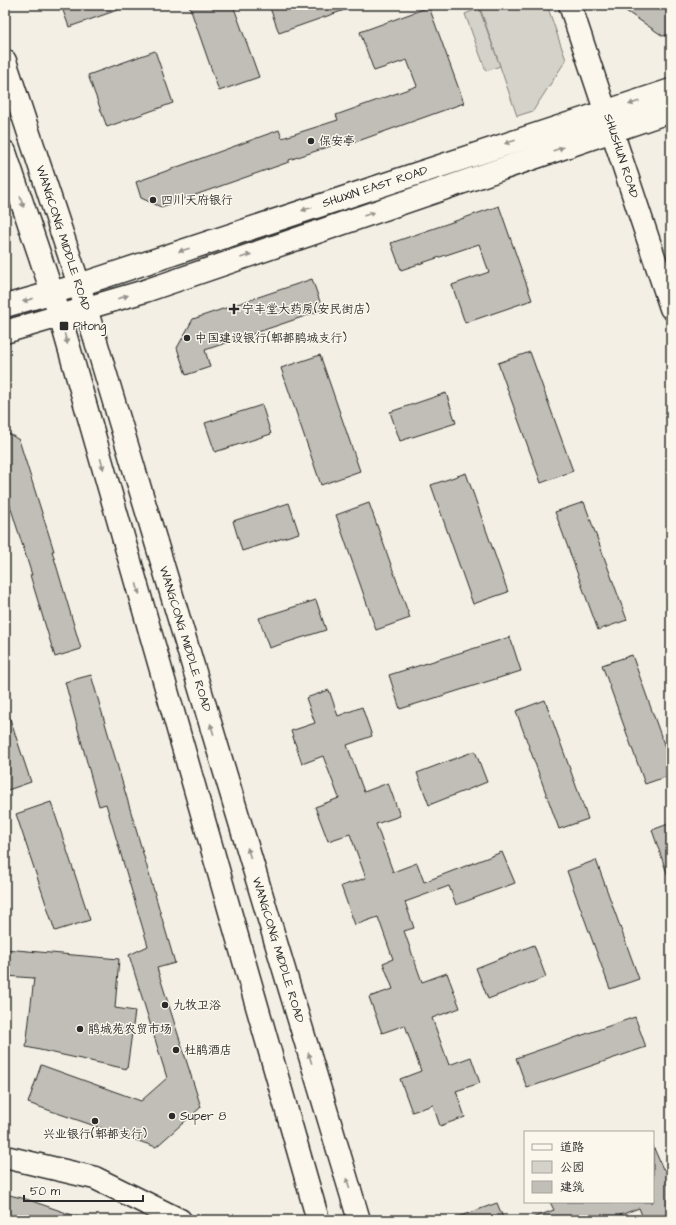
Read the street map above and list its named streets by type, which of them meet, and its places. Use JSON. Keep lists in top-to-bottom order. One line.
{"streets":{"main road":["SHUSHUN ROAD","SHUXIN EAST ROAD","WANGCONG MIDDLE ROAD"]},"crossings":[["SHUSHUN ROAD","SHUXIN EAST ROAD"],["SHUXIN EAST ROAD","WANGCONG MIDDLE ROAD"]],"places":{"other":["保安亭","四川天府银行","中国建设银行(郫都鹃城支行)","九牧卫浴","鹃城苑农贸市场","杜鹃酒店","Super 8","兴业银行(郫都支行)"],"health":["宁丰堂大药房(安民街店)"],"transit":["Pitong"]},"legend":["道路","公园","建筑"],"scale_bar":"50 m"}
